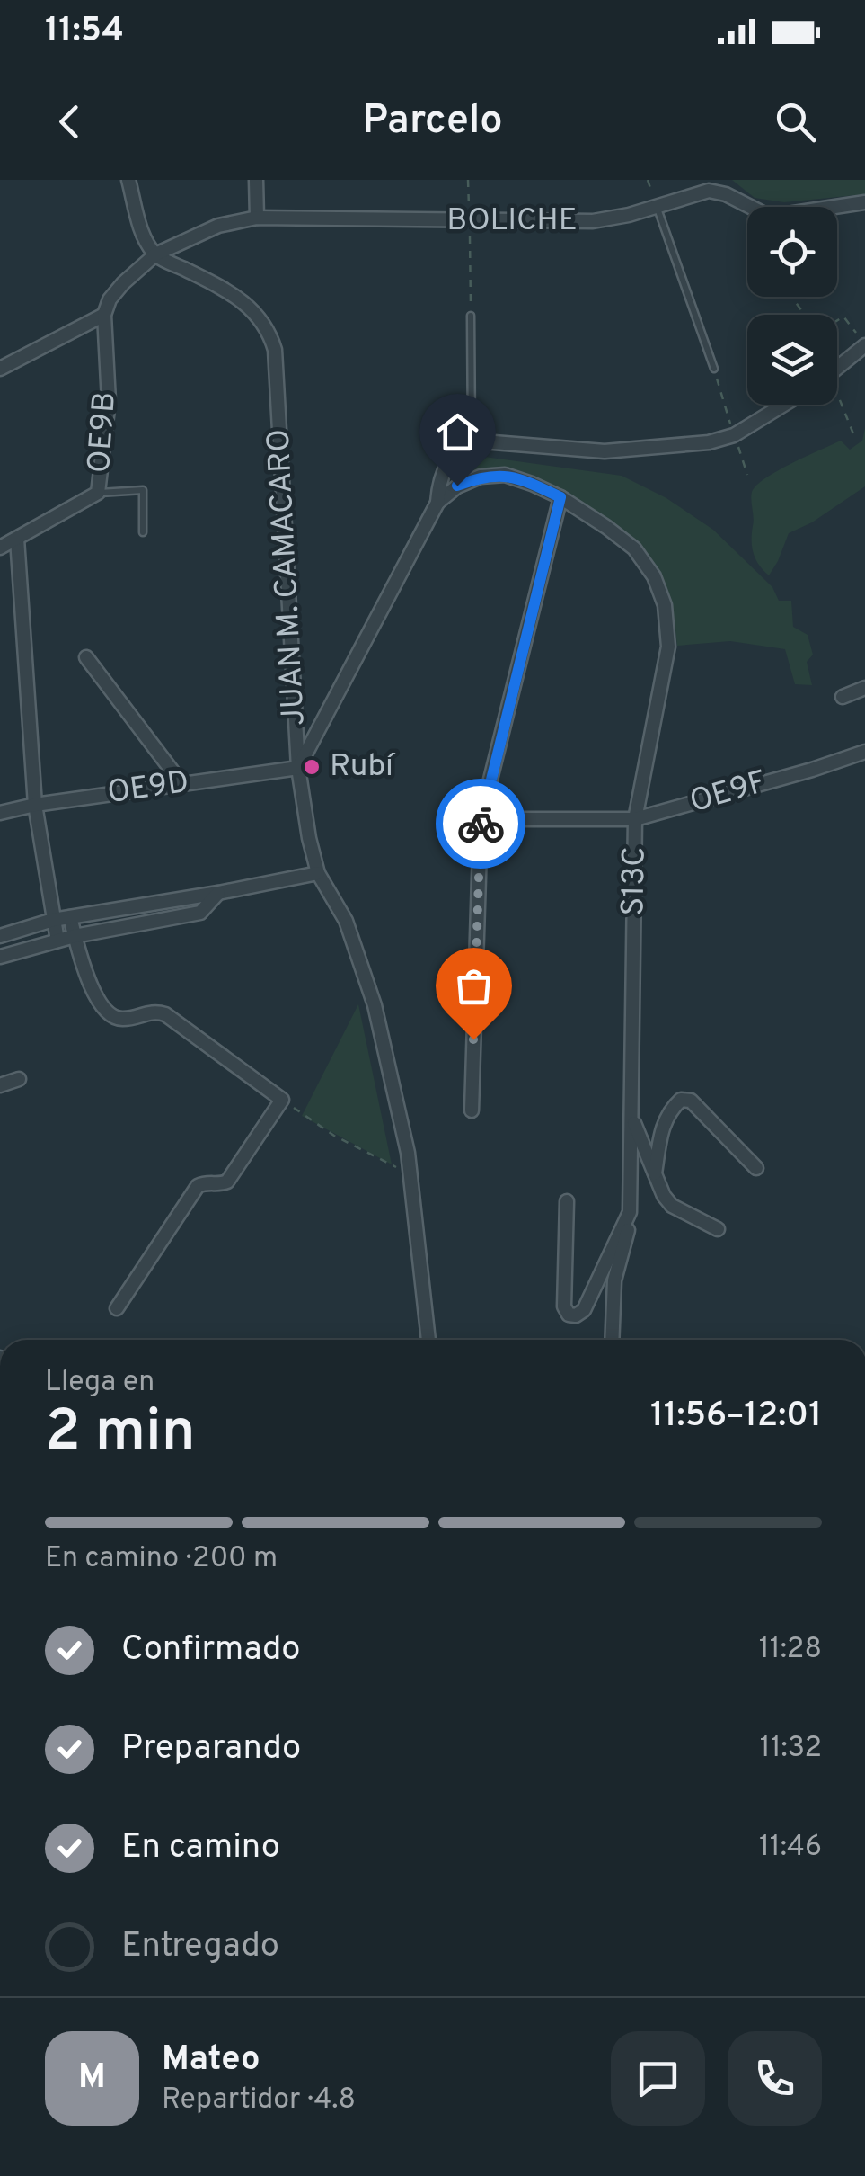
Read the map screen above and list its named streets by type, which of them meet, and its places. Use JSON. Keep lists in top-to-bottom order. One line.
{"streets":{"street":["BOLICHE","OE9B","JUAN M. CAMACARO","OE9D","OE9F","S13C"]},"crossings":[["BOLICHE","OE9B"],["BOLICHE","JUAN M. CAMACARO"],["JUAN M. CAMACARO","OE9D"],["OE9F","S13C"]],"places":["Rubí"],"page":{"status":"11:54","header":"Parcelo","heading":["2 min","Llega en","11:56–12:01"],"panel":["Mateo","Repartidor · 4.8"],"bar":"En camino · 200 m","list":[["Confirmado","11:28"],["Preparando","11:32"],["En camino","11:46"],"Entregado"],"round":"M"}}
